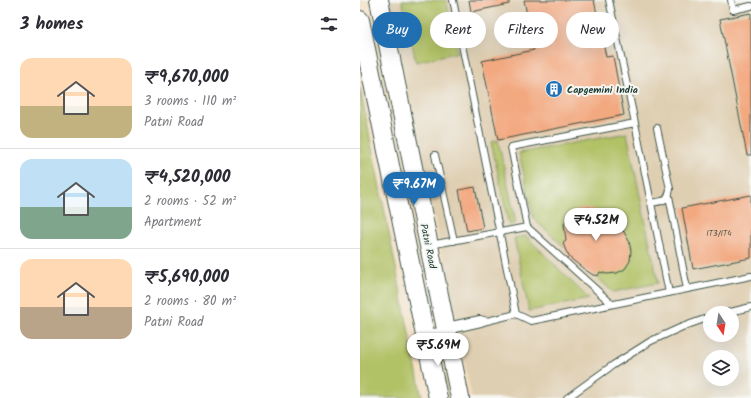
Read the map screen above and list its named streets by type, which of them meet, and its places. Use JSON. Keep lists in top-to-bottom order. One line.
{"streets":{"main road":["Patni Road"]},"places":{"building":["Capgemini India"]},"house_numbers":["IT3/IT4"],"north":"bottom","page":{"heading":"3 homes","chip":["Buy","Rent","Filters","New"],"list":[{"name":"₹9,670,000","note":"3 rooms · 110 m² · Patni Road"},{"name":"₹4,520,000","note":"2 rooms · 52 m² · Apartment"},{"name":"₹5,690,000","note":"2 rooms · 80 m² · Patni Road"}],"price":["₹9.67M","₹4.52M","₹5.69M"]}}
